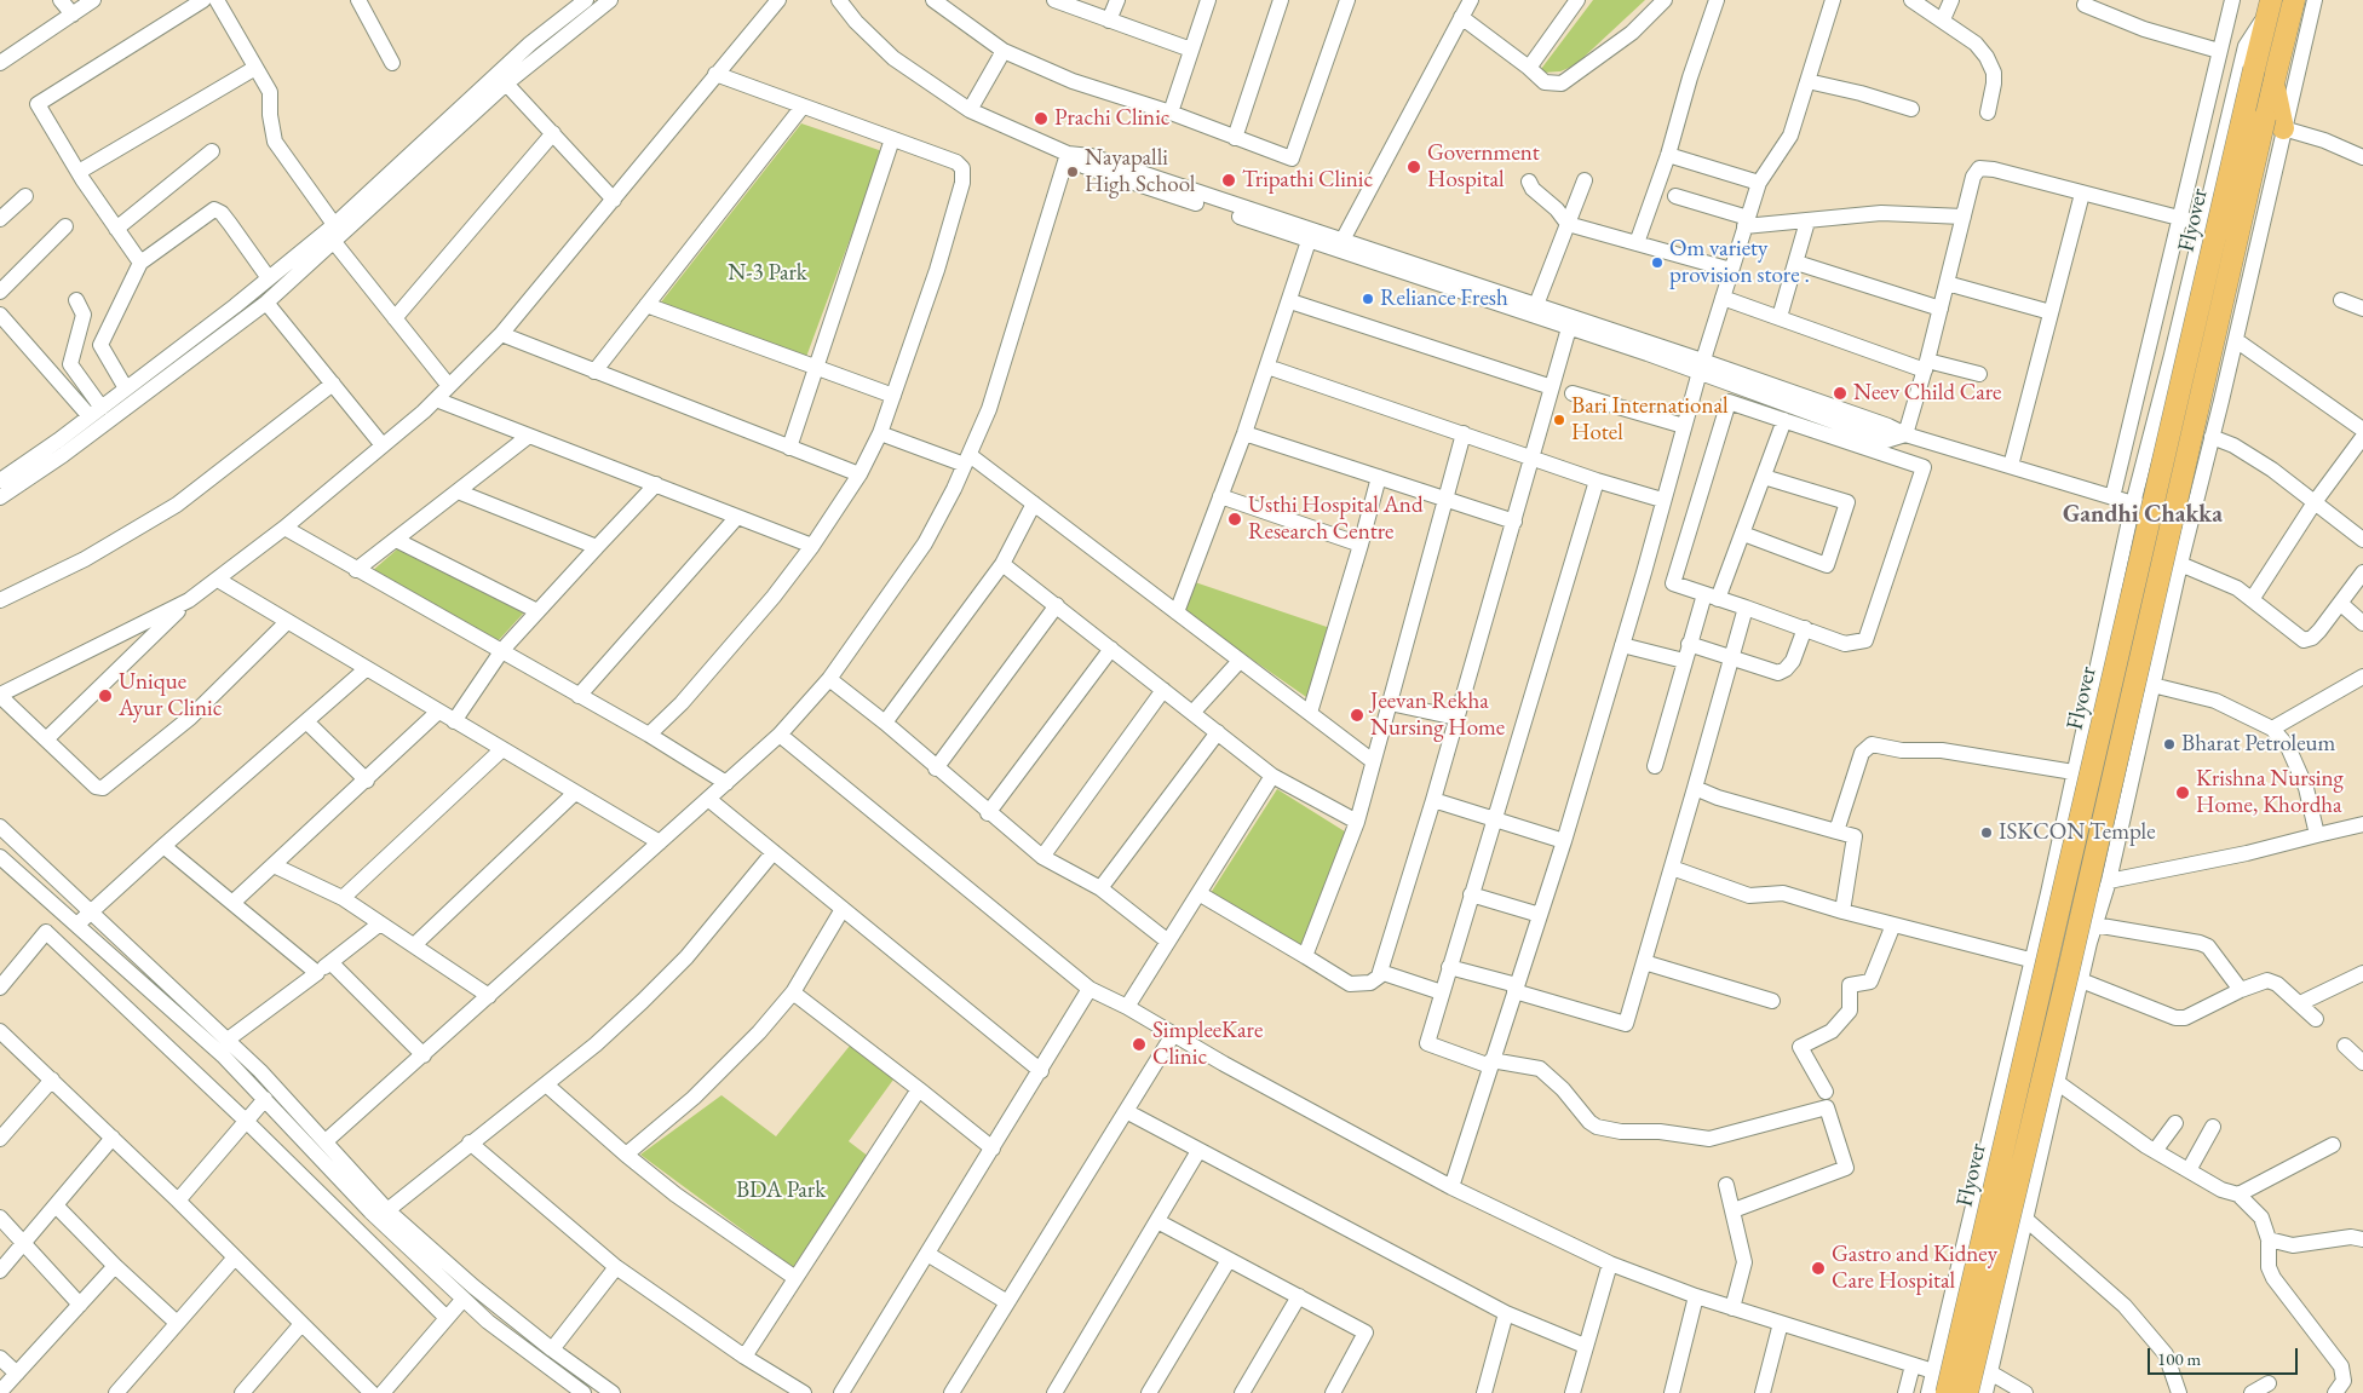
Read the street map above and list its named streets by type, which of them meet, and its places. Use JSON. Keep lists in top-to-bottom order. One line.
{"streets":{"highway":["Flyover"]},"districts":["Gandhi Chakka"],"parks":["N-3 Park","BDA Park"],"places":["Prachi Clinic","Government Hospital","Nayapalli High School","Tripathi Clinic","Om variety provision store .","Reliance Fresh","Neev Child Care","Bari International Hotel","Usthi Hospital And Research Centre","Unique Ayur Clinic","Jeevan Rekha Nursing Home","Bharat Petroleum","Krishna Nursing Home, Khordha","ISKCON Temple","SimpleeKare Clinic","Gastro and Kidney Care Hospital"],"scale_bar":"100 m"}
